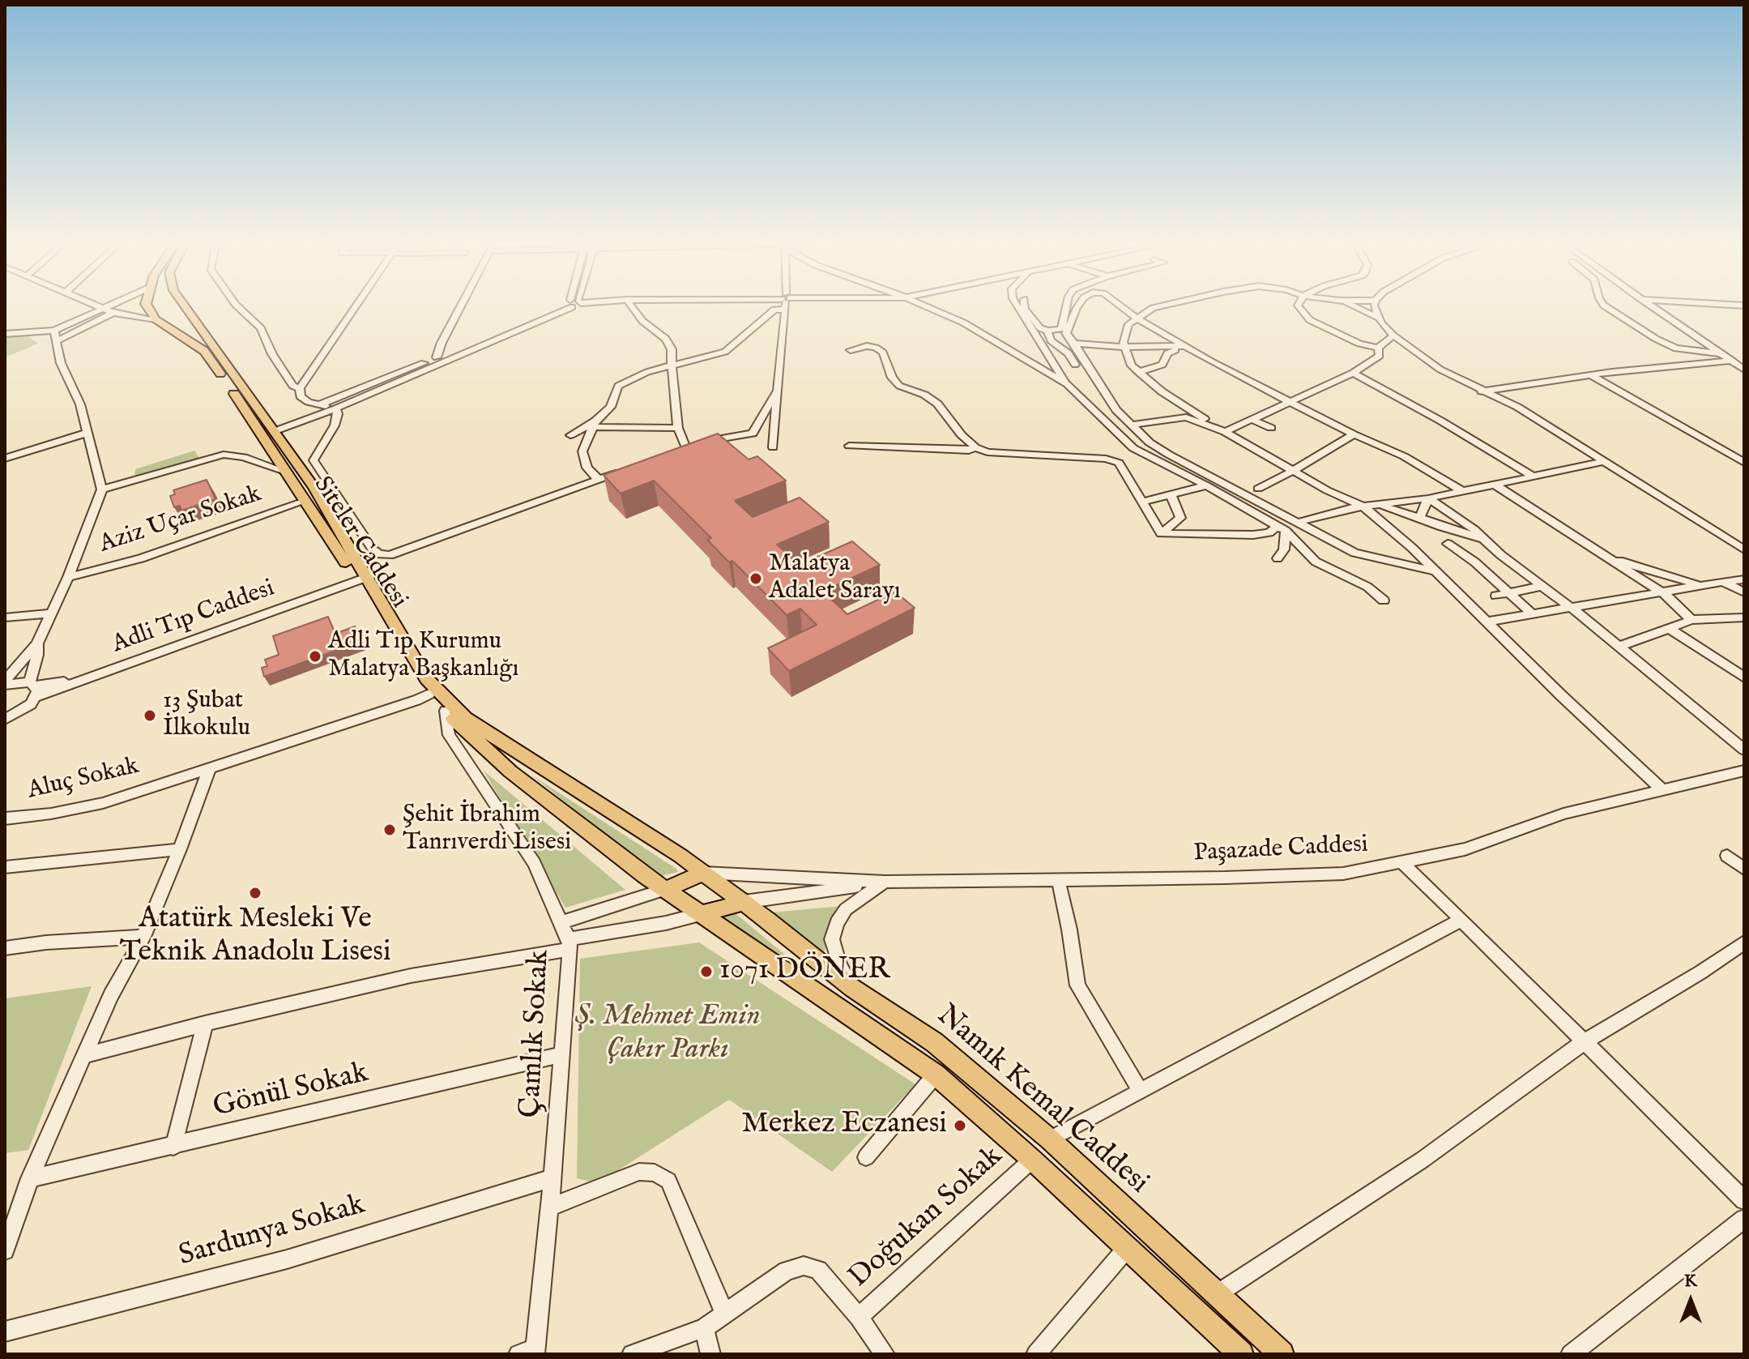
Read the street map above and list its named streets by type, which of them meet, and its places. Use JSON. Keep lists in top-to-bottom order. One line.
{"streets":{"main road":["Siteler Caddesi","Namık Kemal Caddesi"],"street":["Aziz Uçar Sokak","Adli Tıp Caddesi","Aluç Sokak","Paşazade Caddesi","Çamlık Sokak","Gönül Sokak","Doğukan Sokak","Sardunya Sokak"]},"crossings":[["Aziz Uçar Sokak","Siteler Caddesi"],["Siteler Caddesi","Adli Tıp Caddesi"],["Siteler Caddesi","Aluç Sokak"],["Siteler Caddesi","Paşazade Caddesi"],["Siteler Caddesi","Çamlık Sokak"],["Siteler Caddesi","Namık Kemal Caddesi"],["Paşazade Caddesi","Namık Kemal Caddesi"],["Çamlık Sokak","Gönül Sokak"],["Çamlık Sokak","Sardunya Sokak"],["Namık Kemal Caddesi","Doğukan Sokak"]],"parks":["Ş. Mehmet Emin Çakır Parkı"],"places":["Malatya Adalet Sarayı","Adli Tıp Kurumu Malatya Başkanlığı","13 Şubat İlkokulu","Şehit İbrahim Tanrıverdi Lisesi","Atatürk Mesleki Ve Teknik Anadolu Lisesi","1071 DÖNER","Merkez Eczanesi"],"north":"top"}
